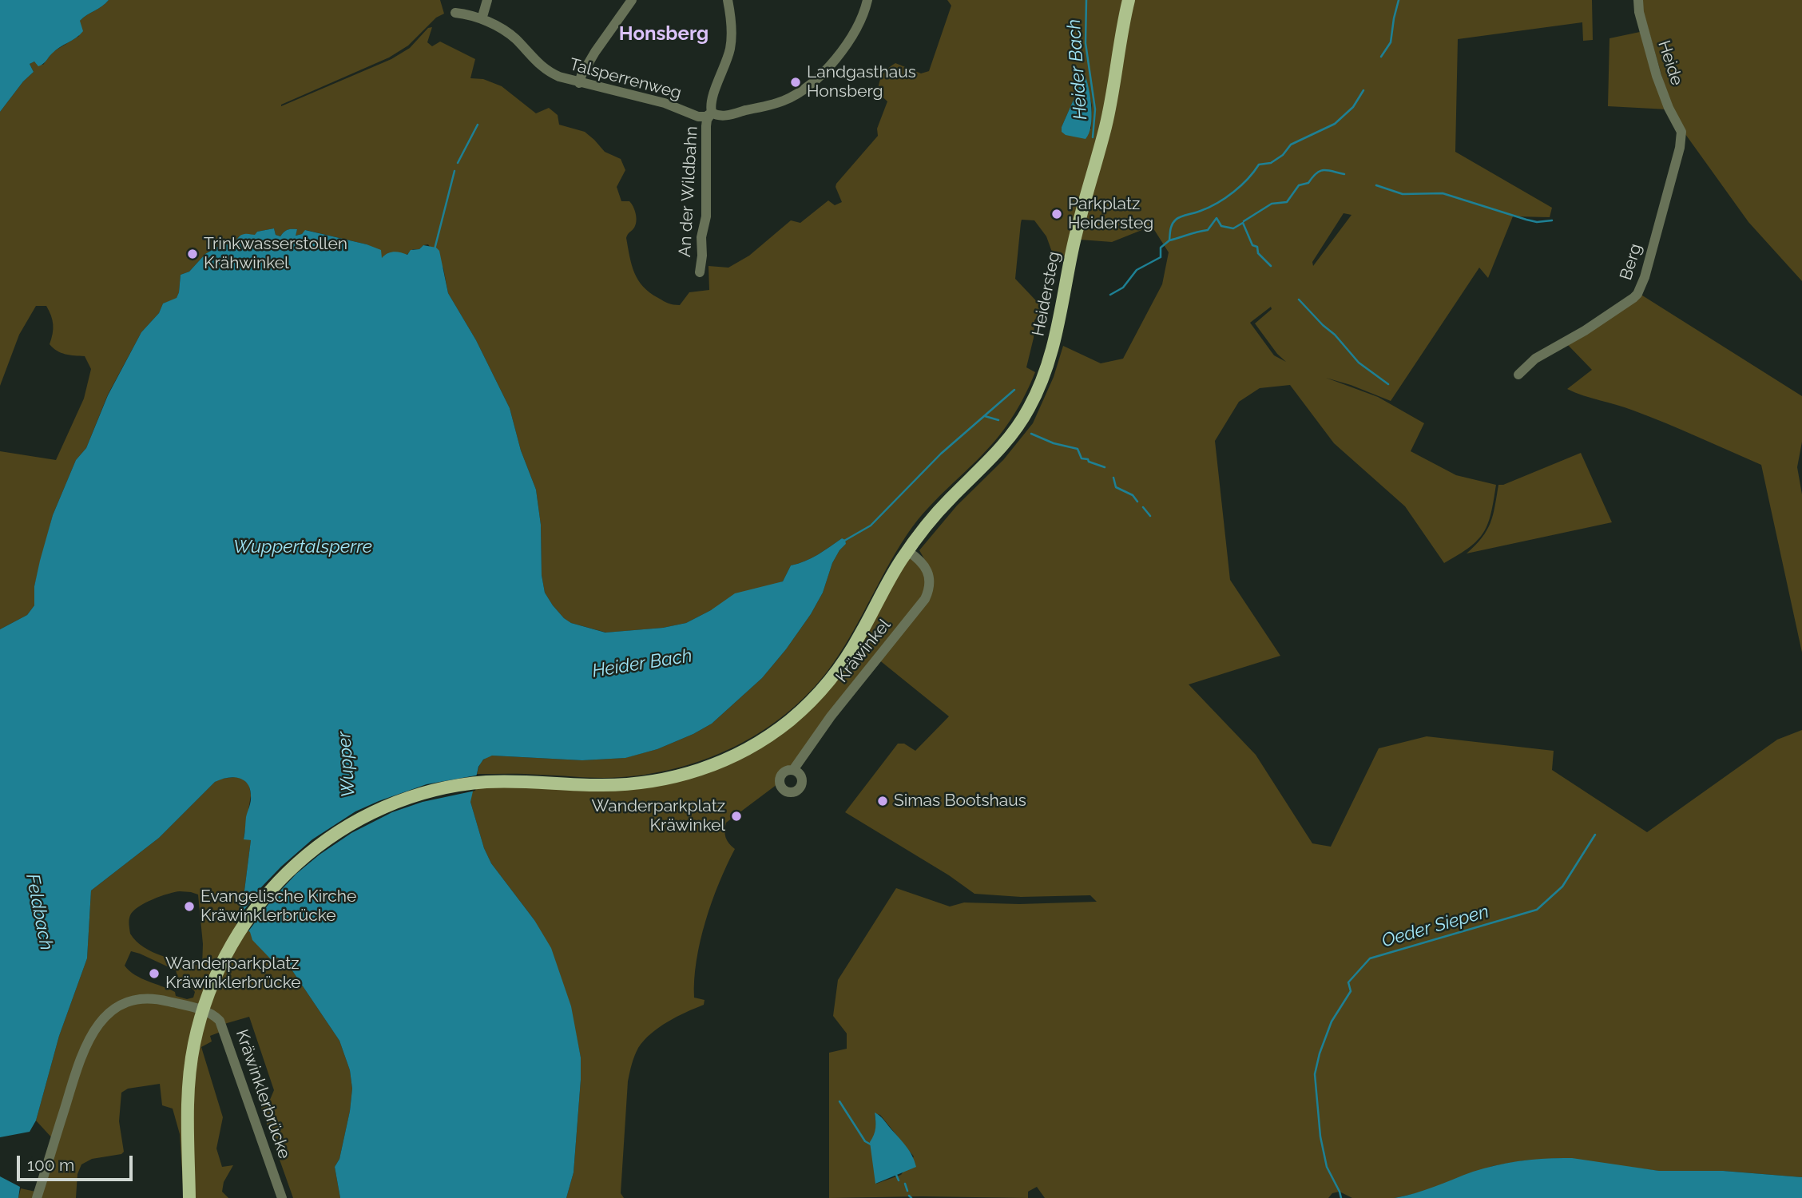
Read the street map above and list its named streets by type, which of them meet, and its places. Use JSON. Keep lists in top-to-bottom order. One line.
{"streets":{"main road":["Heidersteg"],"street":["Heide","Talsperrenweg","An der Wildbahn","Berg","Kräwinkel","Kräwinklerbrücke"]},"crossings":[["Heide","Berg"],["Talsperrenweg","An der Wildbahn"],["Heidersteg","Kräwinkel"],["Heidersteg","Kräwinklerbrücke"]],"districts":["Honsberg"],"water":["Heider Bach","Wuppertalsperre","Wupper","Feldbach","Oeder Siepen"],"places":["Landgasthaus Honsberg","Parkplatz Heidersteg","Trinkwasserstollen Krähwinkel","Simas Bootshaus","Wanderparkplatz Kräwinkel","Evangelische Kirche Kräwinklerbrücke","Wanderparkplatz Kräwinklerbrücke"],"scale_bar":"100 m"}
